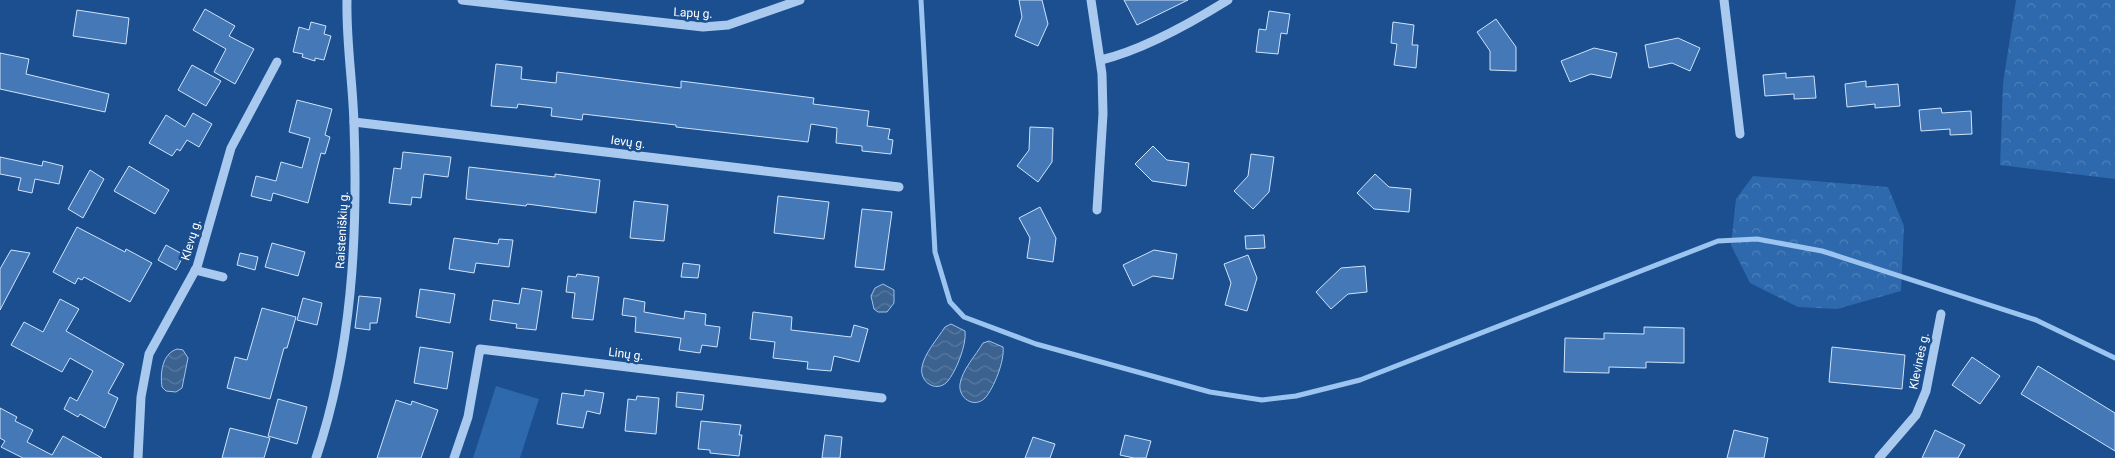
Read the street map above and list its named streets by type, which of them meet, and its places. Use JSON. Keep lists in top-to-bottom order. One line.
{"streets":{"street":["Lapų g.","Ievų g.","Raisteniškių g.","Klevų g.","Linų g.","Klevinės g."]},"crossings":[["Ievų g.","Raisteniškių g."]]}
